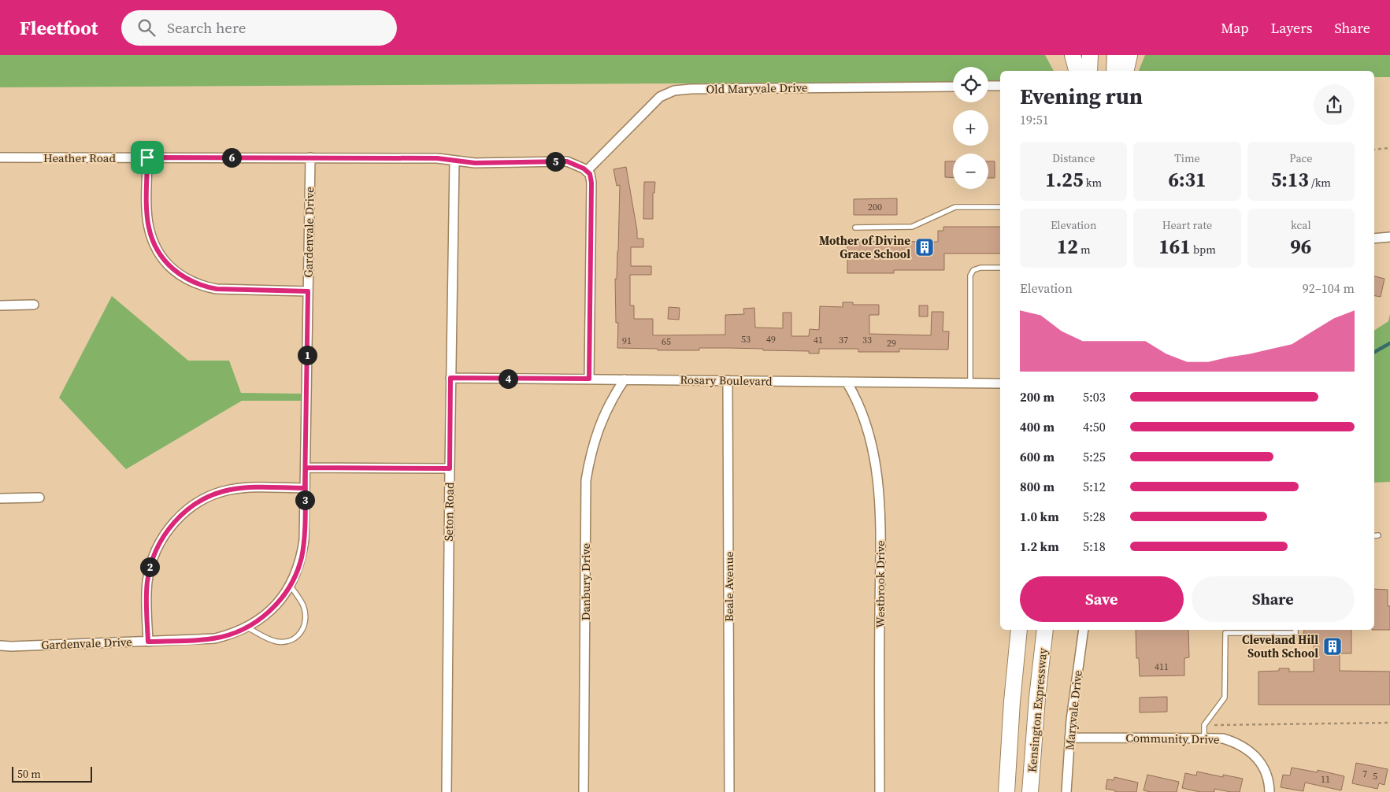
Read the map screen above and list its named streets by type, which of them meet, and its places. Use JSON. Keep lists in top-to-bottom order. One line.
{"streets":{"highway":["Kensington Expressway"],"street":["Old Maryvale Drive","Heather Road","Gardenvale Drive","Rosary Boulevard","Seton Road","Danbury Drive","Westbrook Drive","Beale Avenue","Maryvale Drive","Community Drive"]},"crossings":[["Old Maryvale Drive","Heather Road"],["Heather Road","Gardenvale Drive"],["Heather Road","Seton Road"],["Rosary Boulevard","Seton Road"],["Rosary Boulevard","Danbury Drive"],["Rosary Boulevard","Westbrook Drive"],["Rosary Boulevard","Beale Avenue"],["Maryvale Drive","Community Drive"]],"places":{"building":["Mother of Divine Grace School","Cleveland Hill South School"]},"house_numbers":["200","53","49","41","37","33","91","65","29","411","7","5","11"],"scale_bar":"50 m","page":{"header":"Fleetfoot","search":"Search here","nav":["Map","Layers","Share"],"map_buttons":["+","−"],"heading":["Evening run","19:51"],"stats":[["Distance","1.25 km"],["Time","6:31"],["Pace","5:13 /km"],["Elevation","12 m"],["Heart rate","161 bpm"],["kcal","96"]],"pins":["6","5","1","4","3","2"],"chart":["Elevation","92–104 m"],"list":[{"name":"200 m","note":"5:03"},{"name":"400 m","note":"4:50"},{"name":"600 m","note":"5:25"},{"name":"800 m","note":"5:12"},{"name":"1.0 km","note":"5:28"},{"name":"1.2 km","note":"5:18"}],"buttons":["Save","Share"],"scale":"50 m"}}
